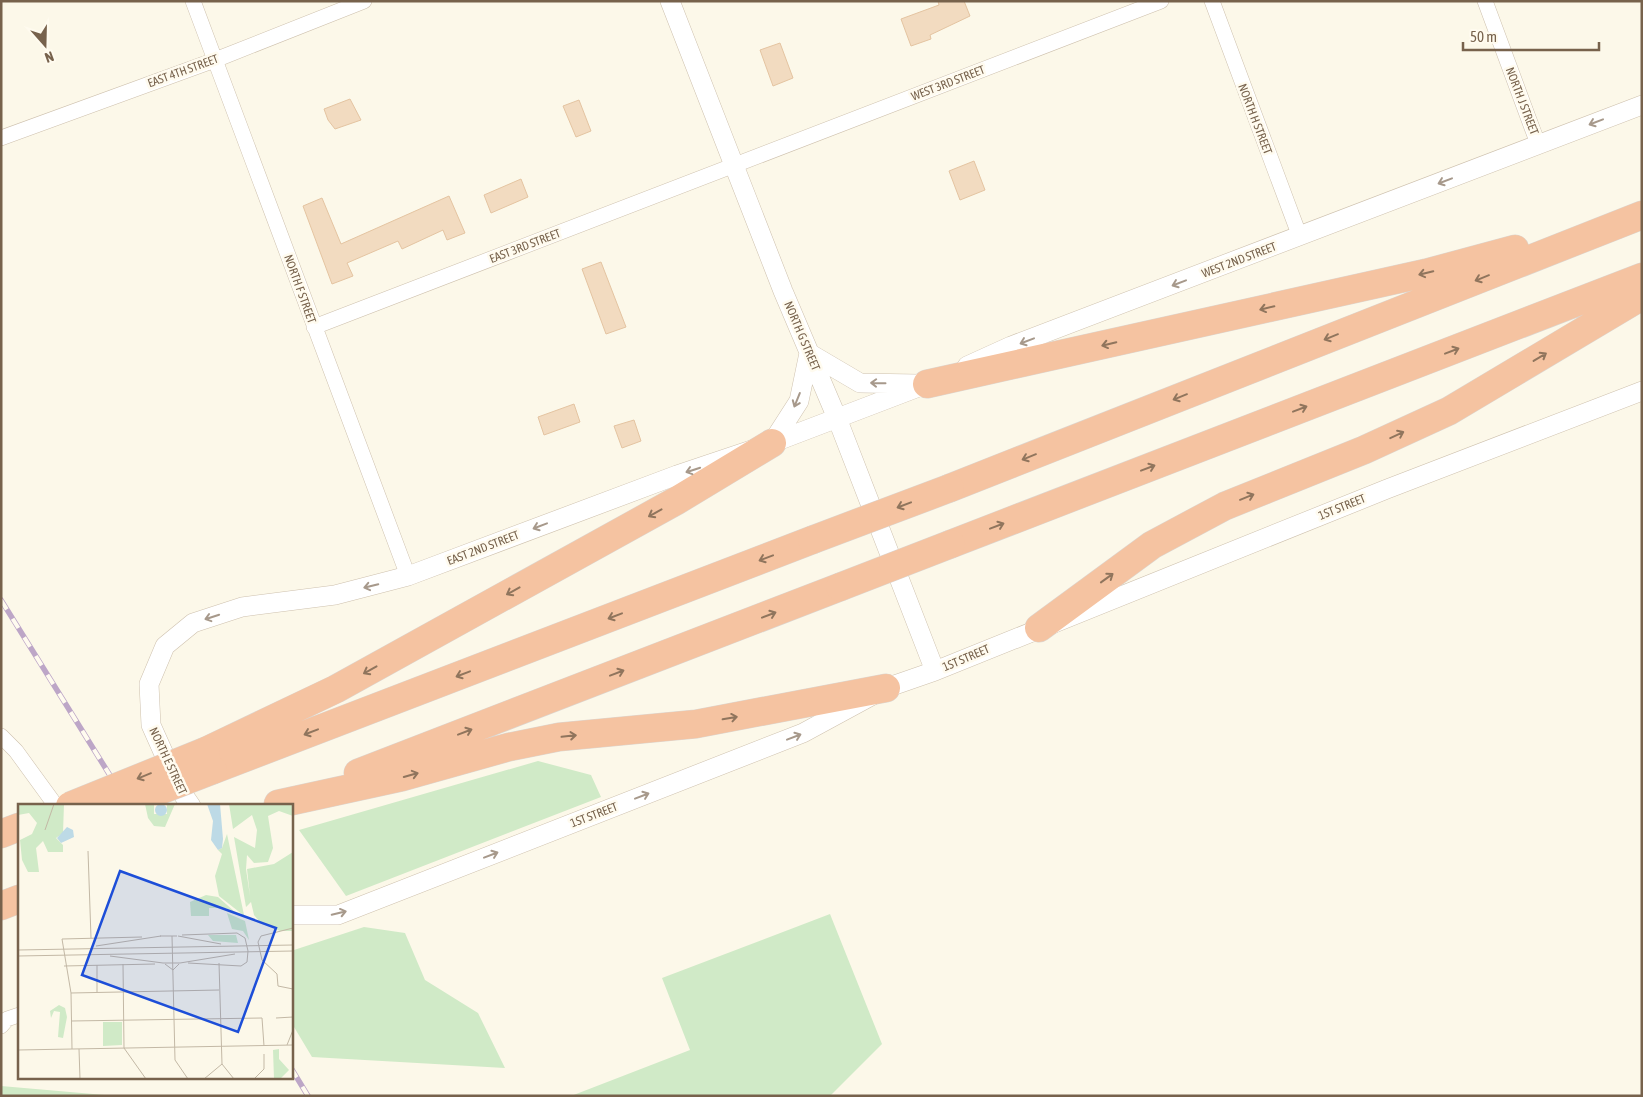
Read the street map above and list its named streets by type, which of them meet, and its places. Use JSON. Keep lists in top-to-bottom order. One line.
{"streets":{"street":["EAST 4TH STREET","WEST 3RD STREET","NORTH J STREET","NORTH H STREET","EAST 3RD STREET","WEST 2ND STREET","NORTH F STREET","NORTH G STREET","1ST STREET","EAST 2ND STREET","NORTH E STREET"]},"crossings":[["EAST 4TH STREET","NORTH F STREET"],["WEST 3RD STREET","EAST 3RD STREET"],["WEST 3RD STREET","NORTH G STREET"],["NORTH J STREET","WEST 2ND STREET"],["NORTH H STREET","WEST 2ND STREET"],["EAST 3RD STREET","NORTH F STREET"],["EAST 3RD STREET","NORTH G STREET"],["WEST 2ND STREET","NORTH G STREET"],["WEST 2ND STREET","EAST 2ND STREET"],["NORTH F STREET","EAST 2ND STREET"],["NORTH G STREET","1ST STREET"],["NORTH G STREET","EAST 2ND STREET"],["EAST 2ND STREET","NORTH E STREET"]],"one_way":["WEST 2ND STREET","1ST STREET","EAST 2ND STREET"],"scale_bar":"50 m","north":"bottom"}
